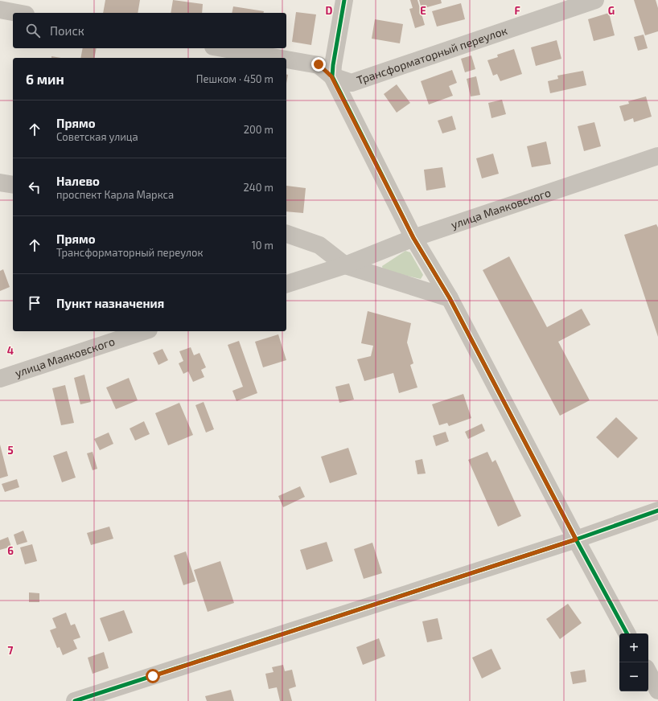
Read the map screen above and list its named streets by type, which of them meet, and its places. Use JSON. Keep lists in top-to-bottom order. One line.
{"streets":{"street":["Трансформаторный переулок","улица Маяковского"]},"page":{"search":"Поиск","heading":["6 мин","Пешком · 450 m"],"list":[["Прямо","Советская улица","200 m"],["Налево","проспект Карла Маркса","240 m"],["Прямо","Трансформаторный переулок","10 m"],"Пункт назначения"],"map_buttons":["+","−"]},"grid":{"columns":["D","E","F","G"],"rows":["4","5","6","7"]}}
